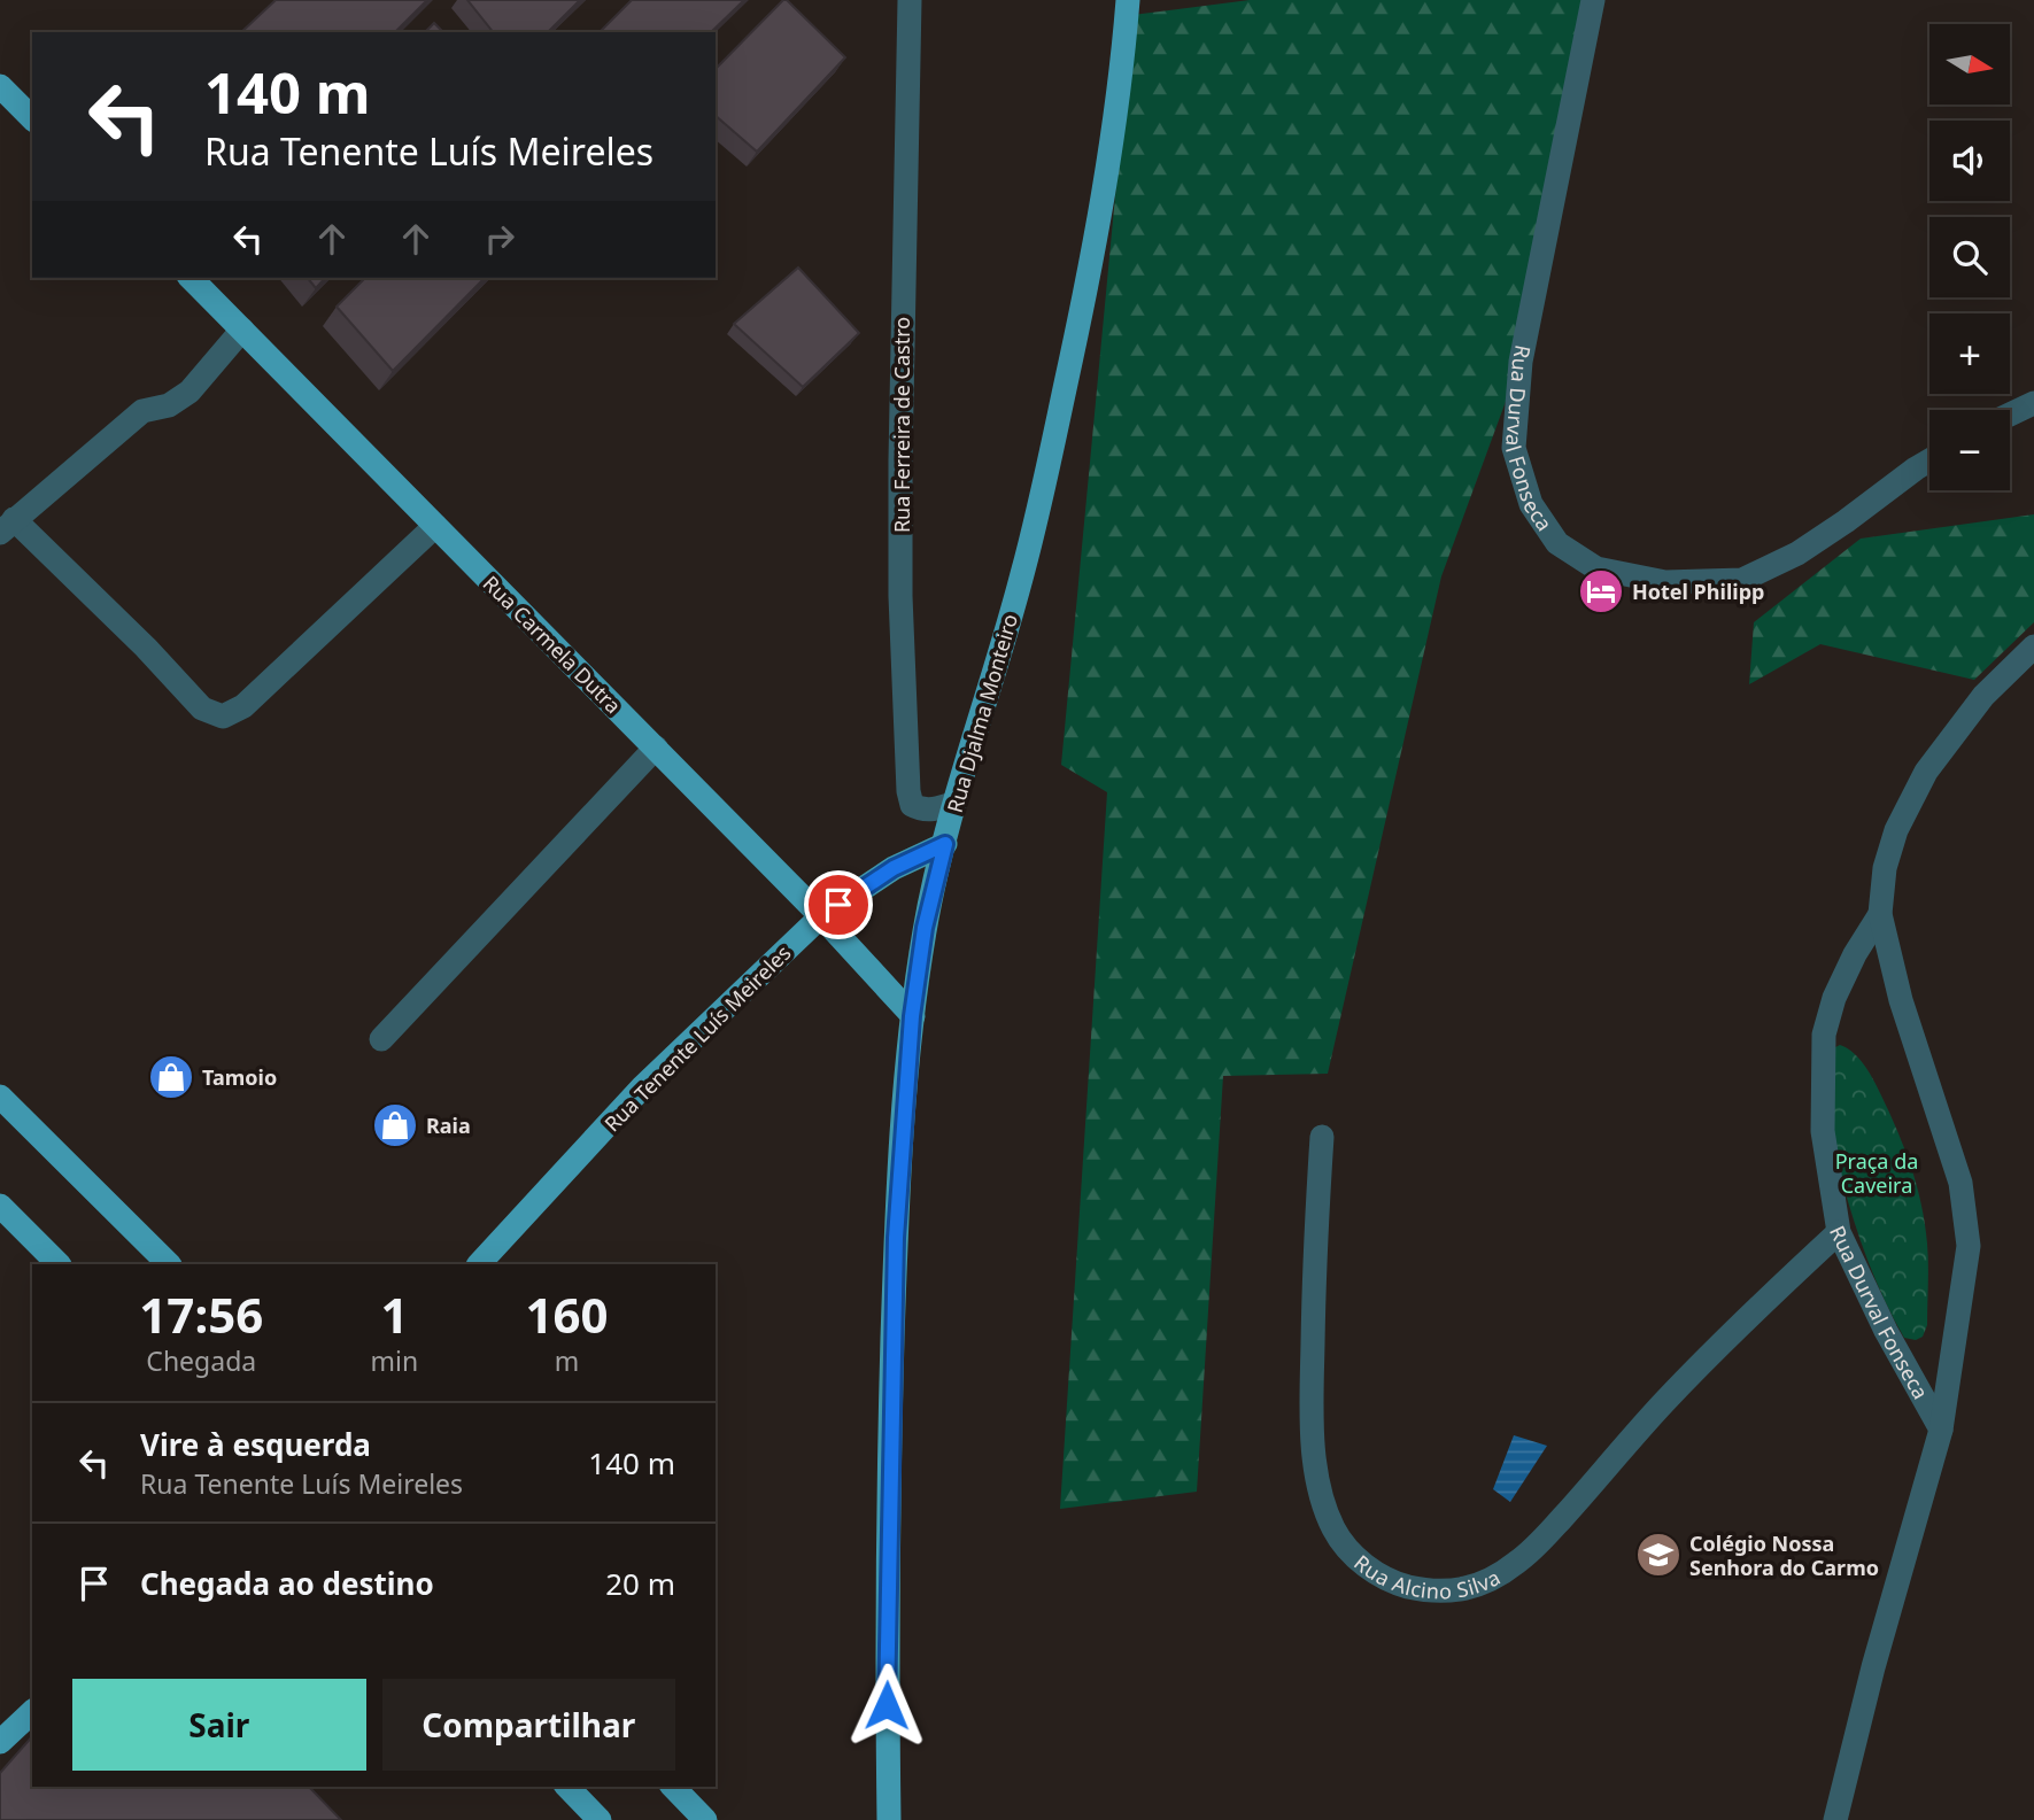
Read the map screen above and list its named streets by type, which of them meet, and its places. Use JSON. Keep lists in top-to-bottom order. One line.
{"streets":{"main road":["Rua Carmela Dutra","Rua Djalma Monteiro","Rua Tenente Luís Meireles"],"street":["Rua Ferreira de Castro","Rua Durval Fonseca","Rua Alcino Silva"]},"crossings":[["Rua Ferreira de Castro","Rua Djalma Monteiro"],["Rua Durval Fonseca","Rua Alcino Silva"],["Rua Carmela Dutra","Rua Djalma Monteiro"],["Rua Carmela Dutra","Rua Tenente Luís Meireles"],["Rua Djalma Monteiro","Rua Tenente Luís Meireles"]],"parks":["Praça da Caveira"],"places":{"hotel":["Hotel Philipp"],"shop":["Tamoio","Raia"],"school or university":["Colégio Nossa Senhora do Carmo"]},"north":"right","page":{"map_buttons":["+","−"],"turn":["140 m","Rua Tenente Luís Meireles"],"eta":["17:56","Chegada","1","min","160","m"],"list":[{"name":"Vire à esquerda","note":"Rua Tenente Luís Meireles","value":"140 m"},{"name":"Chegada ao destino","value":"20 m"}],"buttons":["Sair","Compartilhar"]}}
